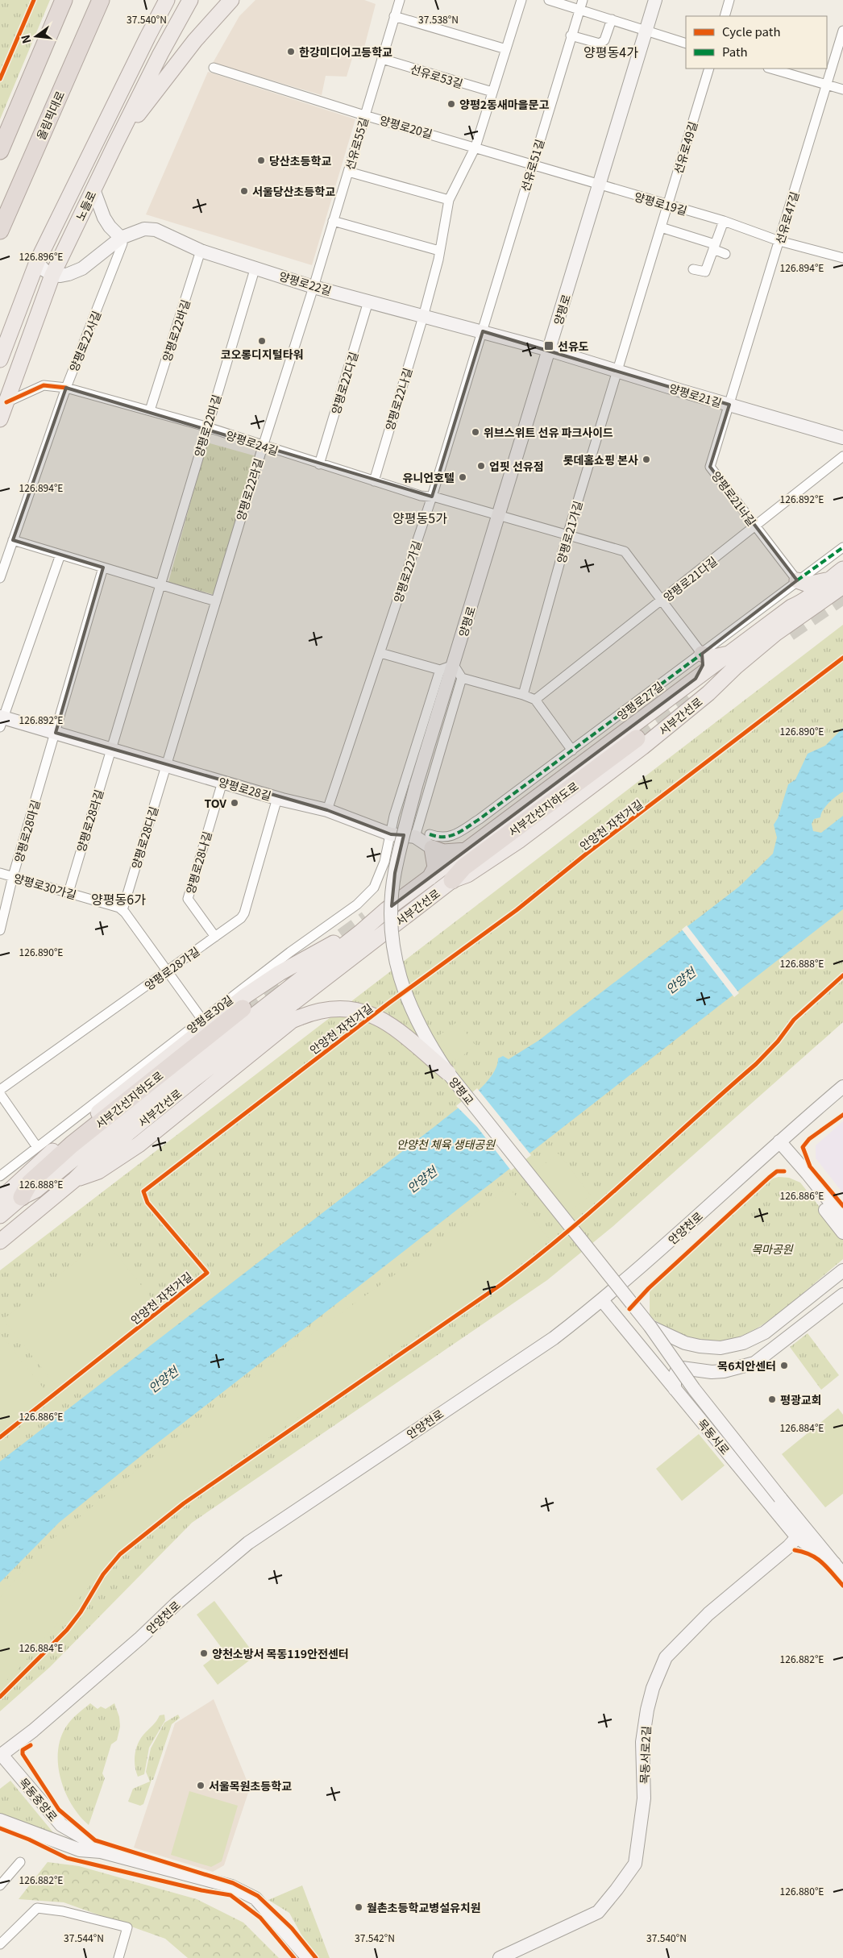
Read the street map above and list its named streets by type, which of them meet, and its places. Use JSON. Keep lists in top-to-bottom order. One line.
{"streets":{"highway":["올림픽대로","서부간선지하도로"],"main road":["노들로","양평로22길","양평로","양평로21길","서부간선로","양평로28길","양평교","안양천로","목동서로","목동서로2길","목동중앙로"],"street":["선유로53길","양평로20길","선유로55길","선유로49길","선유로51길","양평로19길","선유로47길","양평로22바길","양평로22사길","양평로22다길","양평로22나길","양평로22마길","양평로24길","양평로22라길","양평로21나길","양평로21가길","양평로22가길","양평로21다길","양평로27길","양평로28라길","양평로28마길","양평로28다길","양평로28나길","양평로30가길","양평로28가길","양평로30길"],"cycle path":["안양천 자전거길"]},"crossings":[["선유로53길","선유로55길"],["양평로20길","선유로55길"],["양평로20길","선유로51길"],["양평로20길","양평로19길"],["양평로20길","양평로"],["선유로55길","양평로22길"],["선유로55길","양평로22라길"],["선유로49길","양평로19길"],["선유로49길","양평로21길"],["선유로49길","양평로21가길"],["선유로51길","양평로22길"],["선유로51길","양평로22가길"],["양평로19길","선유로47길"],["양평로19길","양평로"],["노들로","양평로24길"],["선유로47길","양평로21길"],["선유로47길","양평로21나길"],["양평로22길","양평로"],["양평로22길","양평로22바길"],["양평로22길","양평로22사길"],["양평로22길","양평로22다길"],["양평로22길","양평로21길"],["양평로22길","양평로22나길"],["양평로22길","양평로22마길"],["양평로22길","양평로22라길"],["양평로22길","양평로22가길"],["양평로","양평로21길"],["양평로","양평로24길"],["양평로","양평교"],["양평로22바길","양평로24길"],["양평로22사길","양평로24길"],["양평로22다길","양평로24길"],["양평로21길","양평로21나길"],["양평로21길","양평로21가길"],["양평로22나길","양평로24길"],["양평로22마길","양평로24길"],["양평로22마길","양평로28길"],["양평로22마길","양평로28라길"],["양평로24길","양평로22라길"],["양평로24길","양평로21가길"],["양평로24길","양평로22가길"],["양평로24길","양평로21다길"],["양평로24길","양평로27길"],["양평로22라길","양평로28길"],["양평로22라길","양평로28다길"],["양평로21나길","양평로21다길"],["양평로21나길","양평로27길"],["양평로22가길","양평로28길"],["양평로27길","양평로28길"],["서부간선로","서부간선지하도로"],["양평로28길","양평로28라길"],["양평로28길","양평로28마길"],["양평로28길","양평로28다길"],["양평로28길","양평로28나길"],["양평로28길","양평로28가길"],["양평로28길","양평로30길"],["양평로28라길","양평로30가길"],["양평로28마길","양평로30가길"],["양평로28다길","양평로30가길"],["양평로28나길","양평로28가길"],["양평교","목동서로"],["안양천로","목동서로"],["안양천로","목동중앙로"],["목동서로","목동서로2길"]],"districts":["양평동4가","양평동5가","양평동6가"],"water":["안양천"],"parks":["안양천 체육 생태공원","목마공원"],"places":{"other":["한강미디어고등학교","양평2동새마을문고","당산초등학교","서울당산초등학교","코오롱디지털타워","위브스위트 선유 파크사이드","롯데홈쇼핑 본사","업핏 선유점","유니언호텔","TOV","목6치안센터","평광교회","양천소방서 목동119안전센터","서울목원초등학교","월촌초등학교병설유치원"],"transit":["선유도"]},"legend":["Cycle path","Path"],"north":"left","coordinates":["37.540°N","37.538°N","126.896°E","126.894°E","126.892°E","126.890°E","126.888°E","126.886°E","126.884°E","126.882°E","126.880°E","37.544°N","37.542°N"]}
